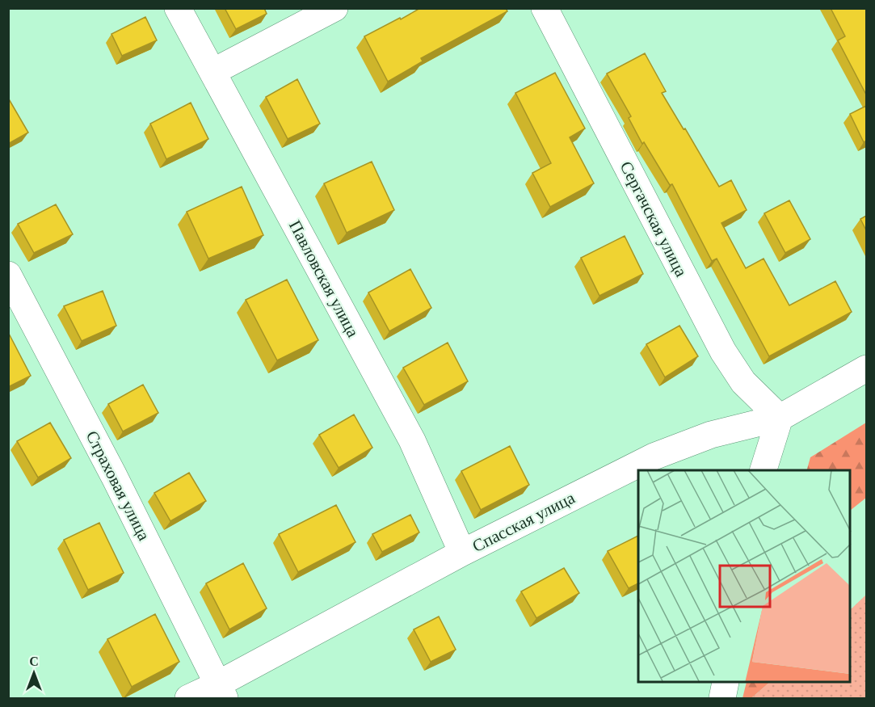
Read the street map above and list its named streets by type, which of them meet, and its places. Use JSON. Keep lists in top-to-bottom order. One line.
{"streets":{"street":["Сергачская улица","Павловская улица","Страховая улица","Спасская улица"]},"crossings":[["Сергачская улица","Спасская улица"],["Павловская улица","Спасская улица"],["Страховая улица","Спасская улица"]],"north":"top"}
